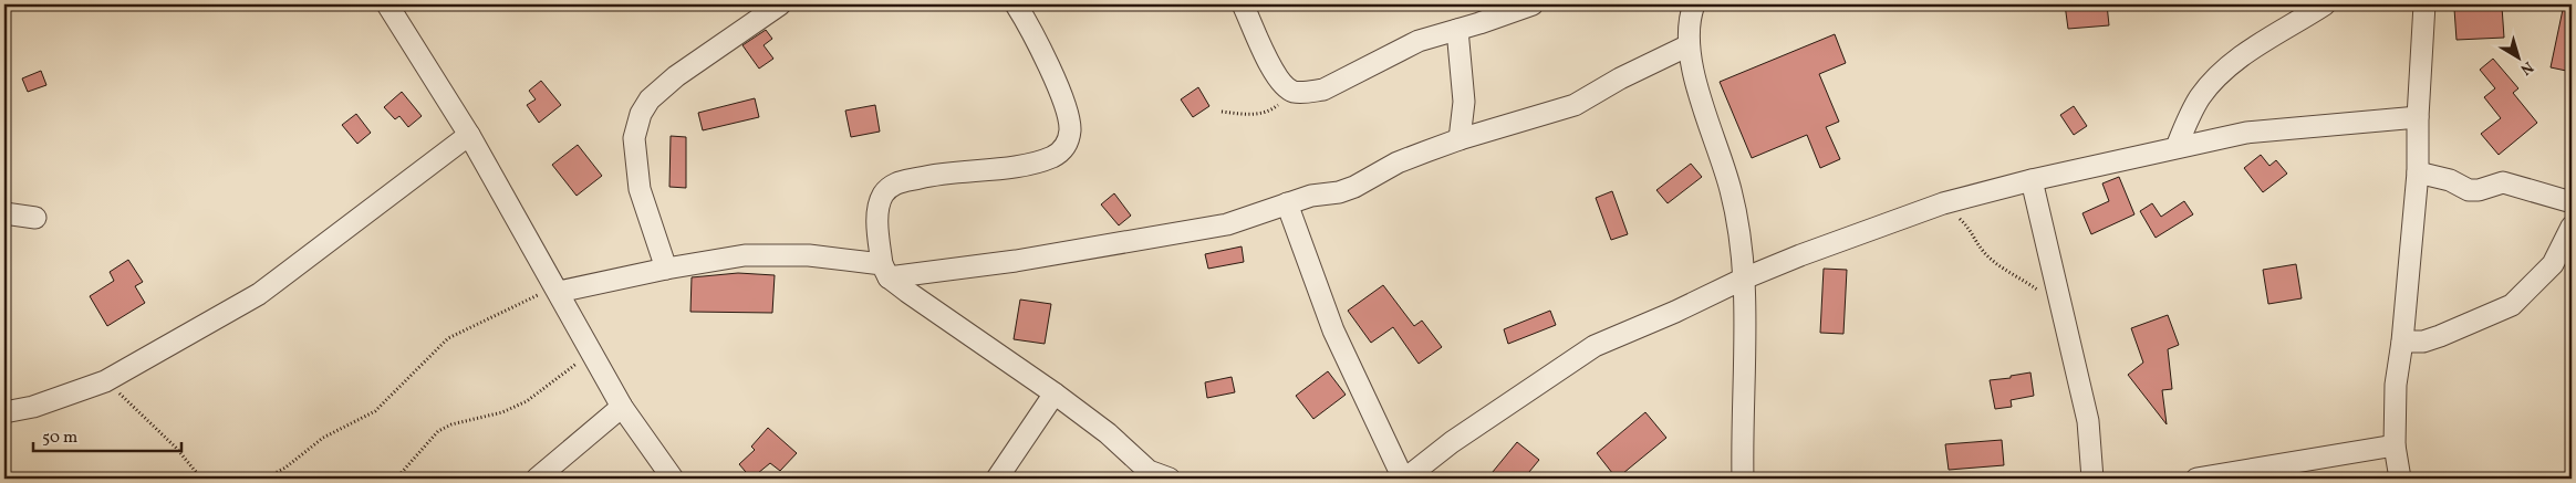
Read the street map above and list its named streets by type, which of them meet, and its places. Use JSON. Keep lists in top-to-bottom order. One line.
{"scale_bar":"50 m","north":"bottom right"}
